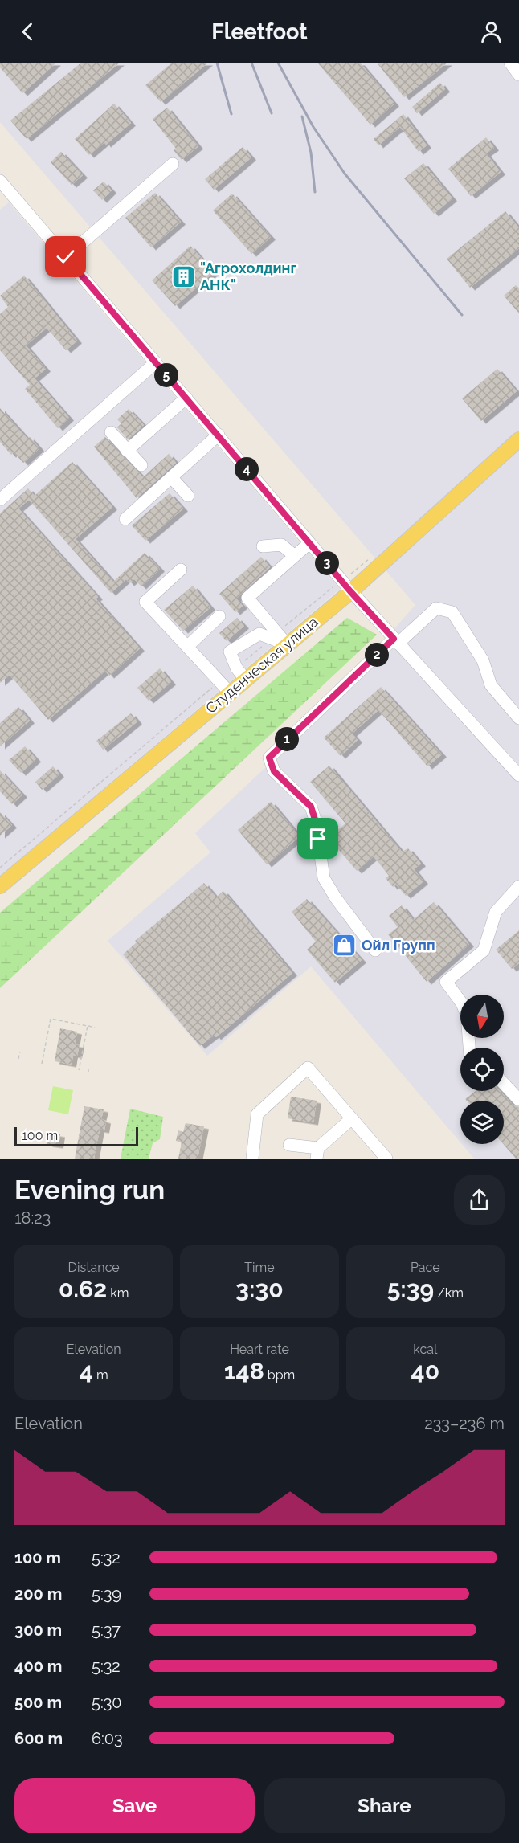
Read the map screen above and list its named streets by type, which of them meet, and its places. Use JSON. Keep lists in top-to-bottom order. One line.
{"streets":{"main road":["Студенческая улица"]},"places":{"building":["\"Агрохолдинг АНК\""],"shop":["Ойл Групп"]},"scale_bar":"100 m","north":"bottom","page":{"header":"Fleetfoot","pins":["5","4","3","2","1"],"scale":"100 m","heading":["Evening run","18:23"],"stats":[["Distance","0.62 km"],["Time","3:30"],["Pace","5:39 /km"],["Elevation","4 m"],["Heart rate","148 bpm"],["kcal","40"]],"chart":["Elevation","233–236 m"],"list":[{"name":"100 m","note":"5:32"},{"name":"200 m","note":"5:39"},{"name":"300 m","note":"5:37"},{"name":"400 m","note":"5:32"},{"name":"500 m","note":"5:30"},{"name":"600 m","note":"6:03"}],"buttons":["Save","Share"]}}
